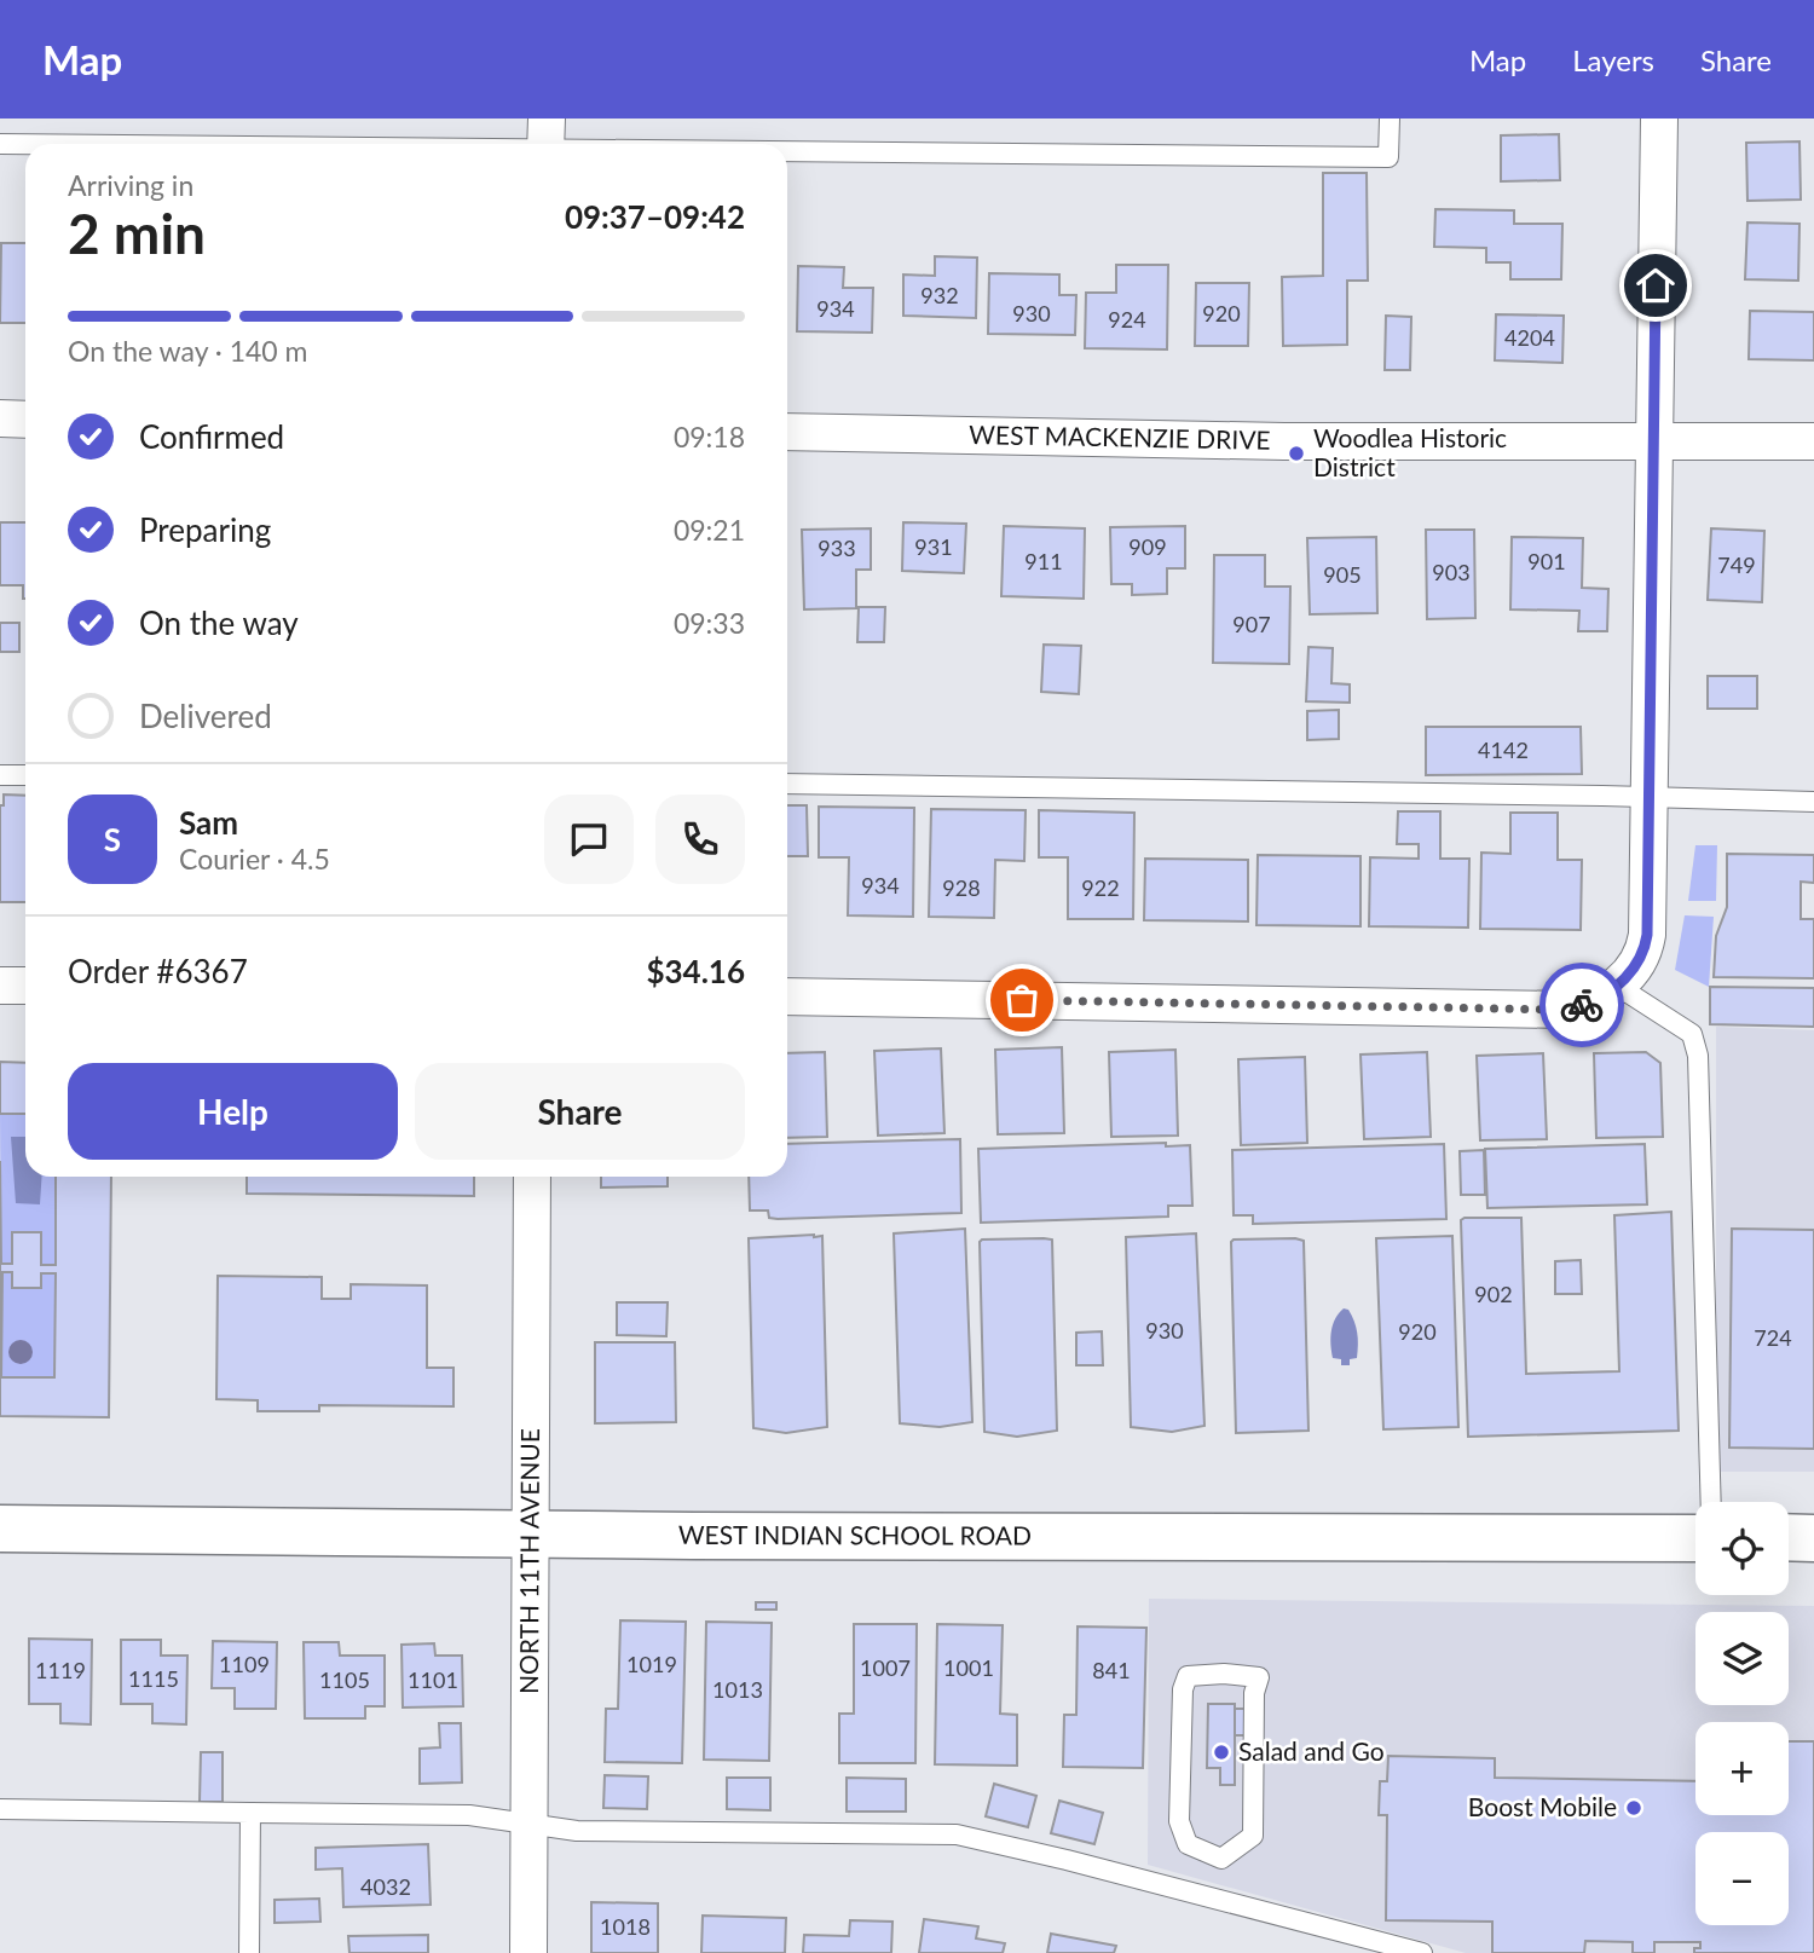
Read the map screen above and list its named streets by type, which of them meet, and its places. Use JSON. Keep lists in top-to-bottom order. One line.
{"streets":{"main road":["WEST INDIAN SCHOOL ROAD"],"street":["WEST MACKENZIE DRIVE","NORTH 11TH AVENUE"]},"crossings":[["WEST INDIAN SCHOOL ROAD","NORTH 11TH AVENUE"]],"places":["Woodlea Historic District","Salad and Go","Boost Mobile"],"house_numbers":["932","934","930","920","924","4204","931","909","933","911","901","749","903","905","907","4142","934","928","922","902","930","920","724","1109","1019","1007","1001","1119","841","1115","1105","1101","1013","4032","1018"],"page":{"header":"Map","nav":["Map","Layers","Share"],"heading":["2 min","Arriving in","09:37–09:42"],"panel":["Sam","Courier · 4.5","Order #6367","$34.16"],"bar":"On the way · 140 m","list":[["Confirmed","09:18"],["Preparing","09:21"],["On the way","09:33"],"Delivered"],"round":"S","buttons":["Help","Share"],"map_buttons":["+","−"]}}
